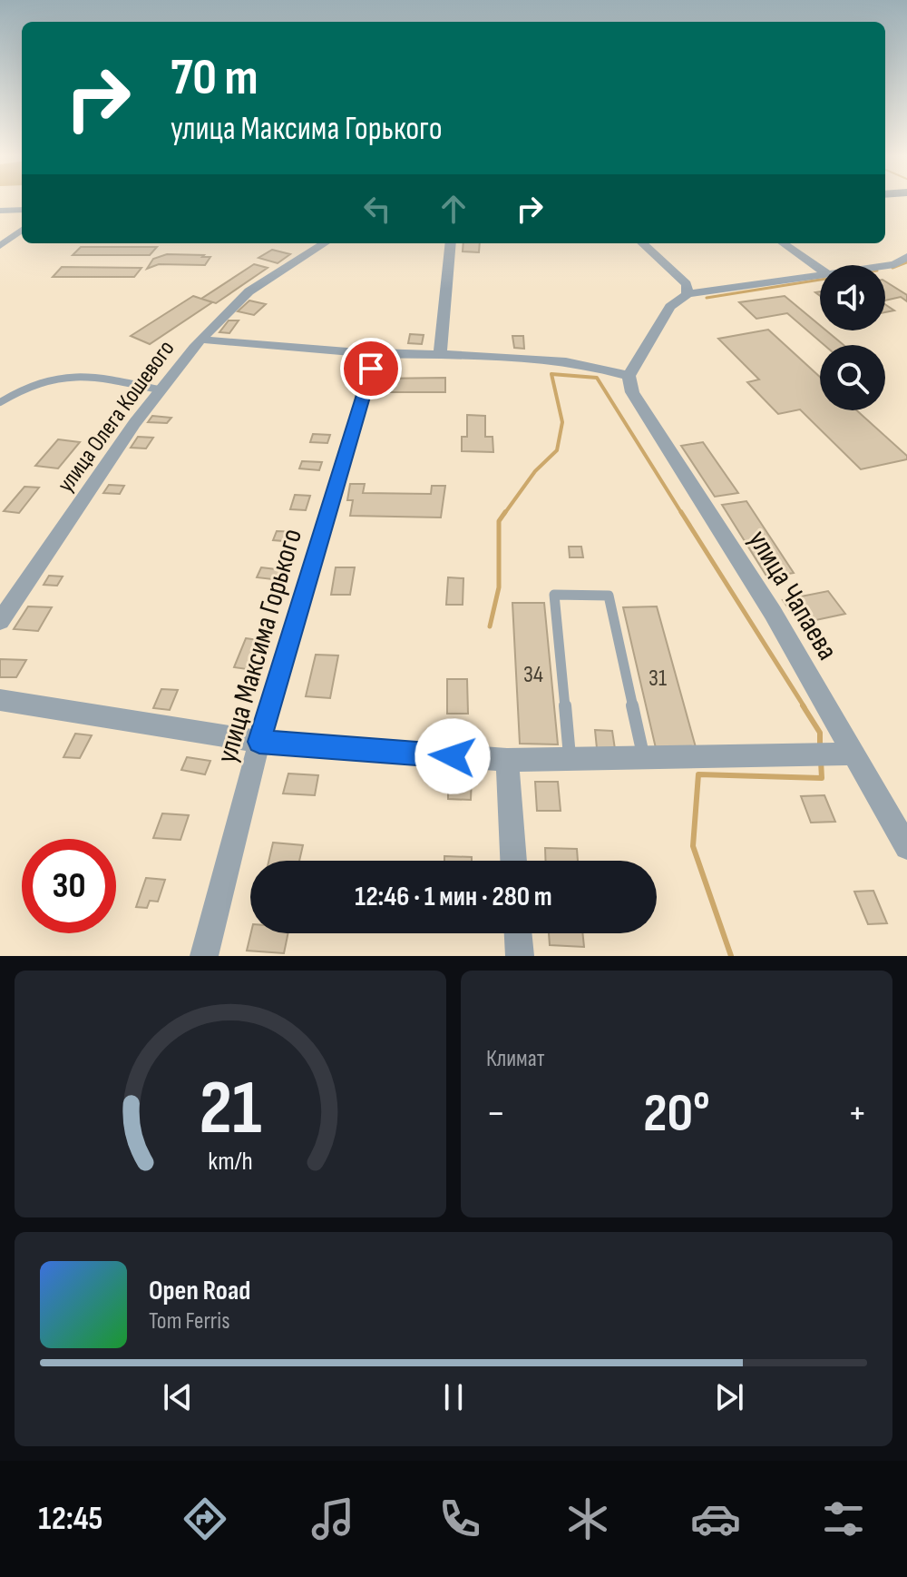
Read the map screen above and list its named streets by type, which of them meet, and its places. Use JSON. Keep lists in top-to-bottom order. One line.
{"streets":{"street":["улица Олега Кошевого","улица Чапаева","улица Максима Горького"]},"house_numbers":["34","31"],"page":{"turn":["70 m","улица Максима Горького"],"limit":"30","trip":"12:46 · 1 мин · 280 m","tile":"Климат","heat":["−","20°","+"],"song":["Open Road","Tom Ferris"],"tabs":"12:45","gauge":["21","km/h"]}}
